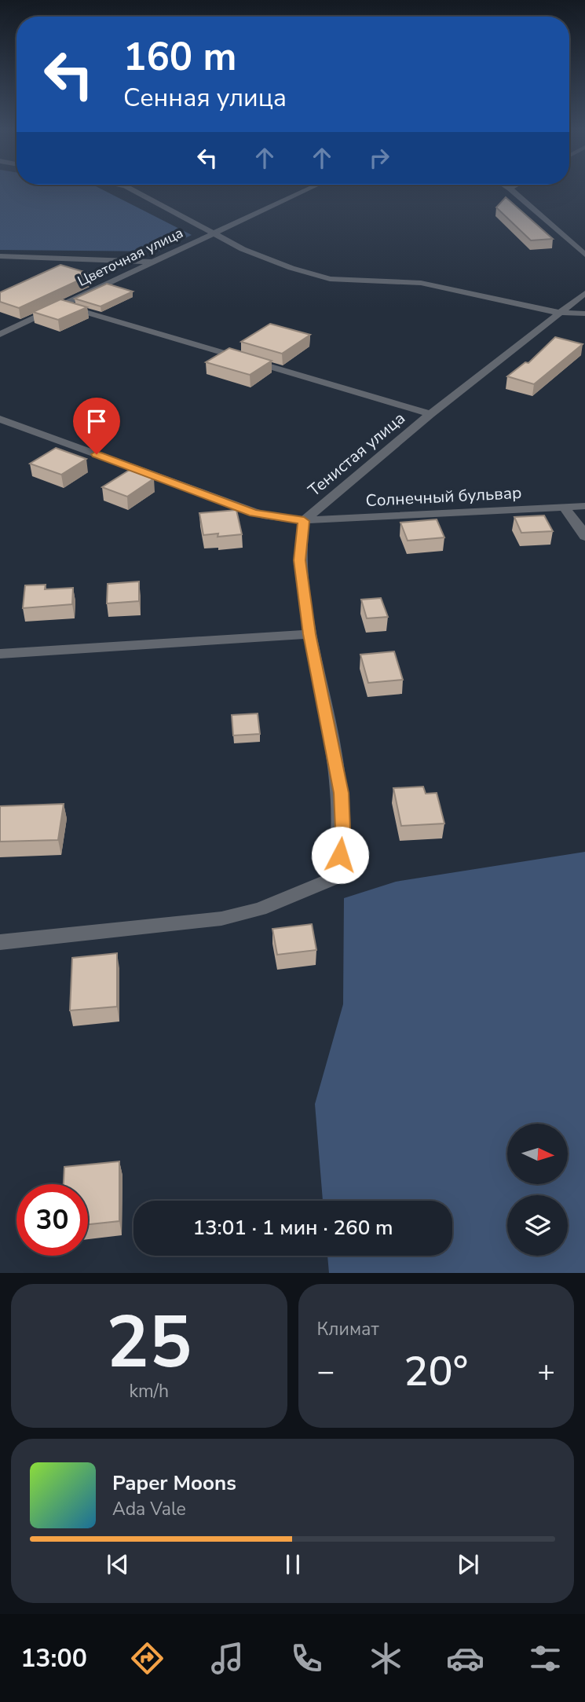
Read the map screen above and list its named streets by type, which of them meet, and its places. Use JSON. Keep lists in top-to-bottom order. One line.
{"streets":{"street":["Цветочная улица","Тенистая улица","Солнечный бульвар"]},"crossings":[["Тенистая улица","Солнечный бульвар"]],"north":"right","page":{"turn":["160 m","Сенная улица"],"limit":"30","trip":"13:01 · 1 мин · 260 m","tile":[["25","km/h"],"Климат"],"heat":["−","20°","+"],"song":["Paper Moons","Ada Vale"],"tabs":"13:00"}}
